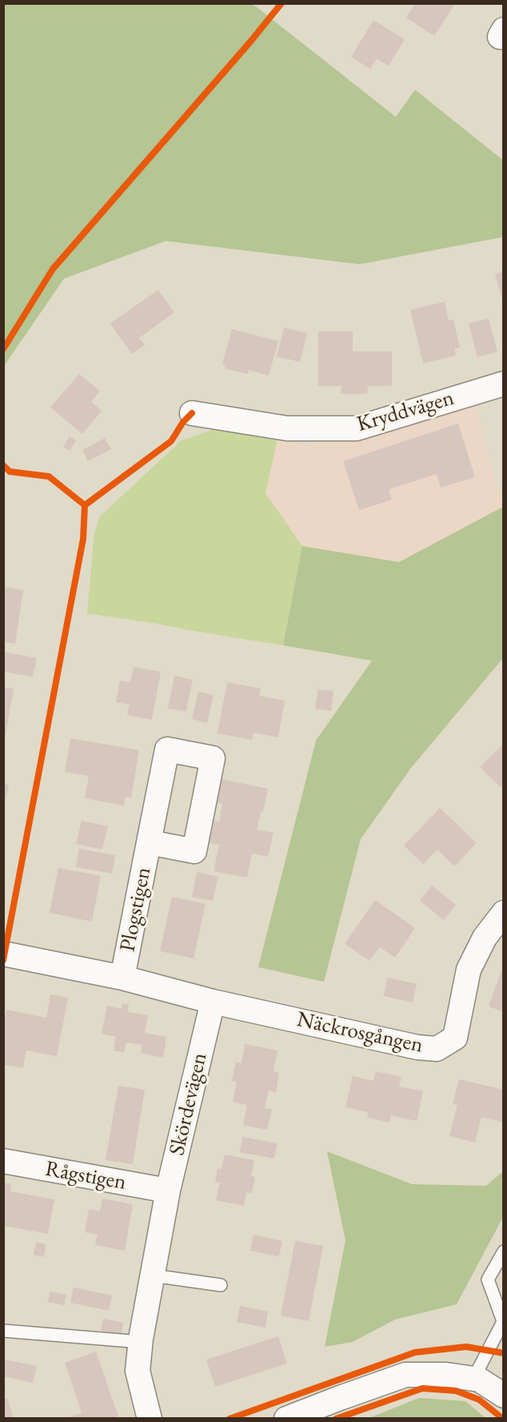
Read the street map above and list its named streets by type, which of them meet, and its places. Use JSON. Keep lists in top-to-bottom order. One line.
{"streets":{"street":["Kryddvägen","Plogstigen","Näckrosgången","Skördevägen","Rågstigen"]},"crossings":[["Näckrosgången","Skördevägen"],["Skördevägen","Rågstigen"]]}
